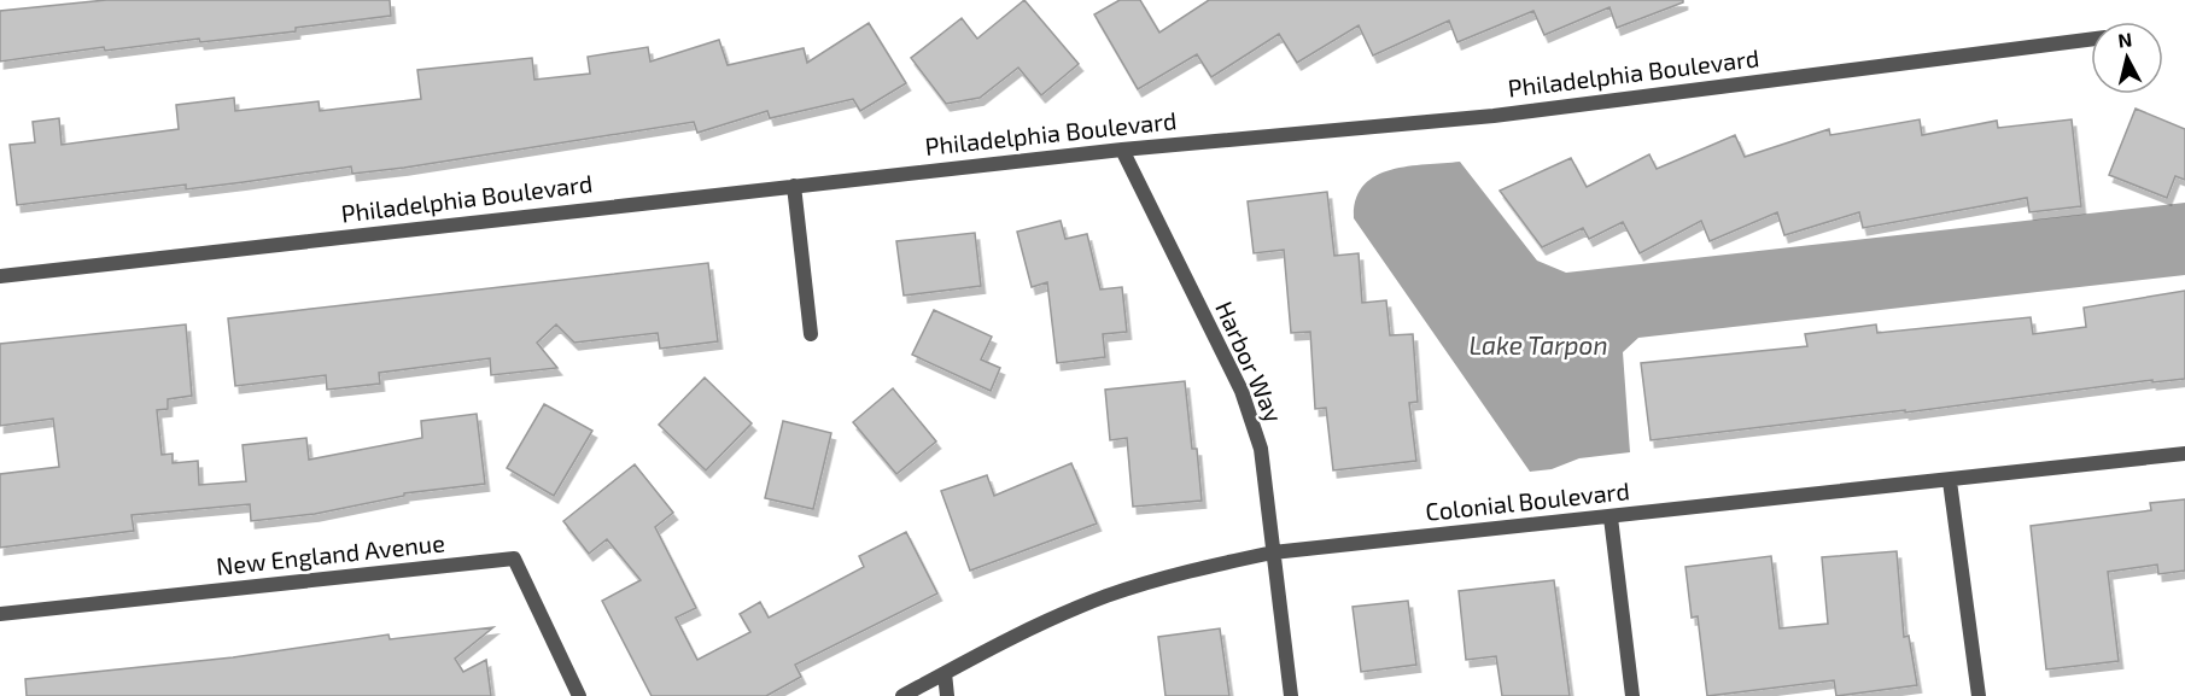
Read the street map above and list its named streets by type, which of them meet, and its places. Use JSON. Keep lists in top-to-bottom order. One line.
{"streets":{"street":["Philadelphia Boulevard","Harbor Way","Colonial Boulevard","New England Avenue"]},"crossings":[["Philadelphia Boulevard","Harbor Way"],["Harbor Way","Colonial Boulevard"]],"water":["Lake Tarpon"],"north":"top"}
